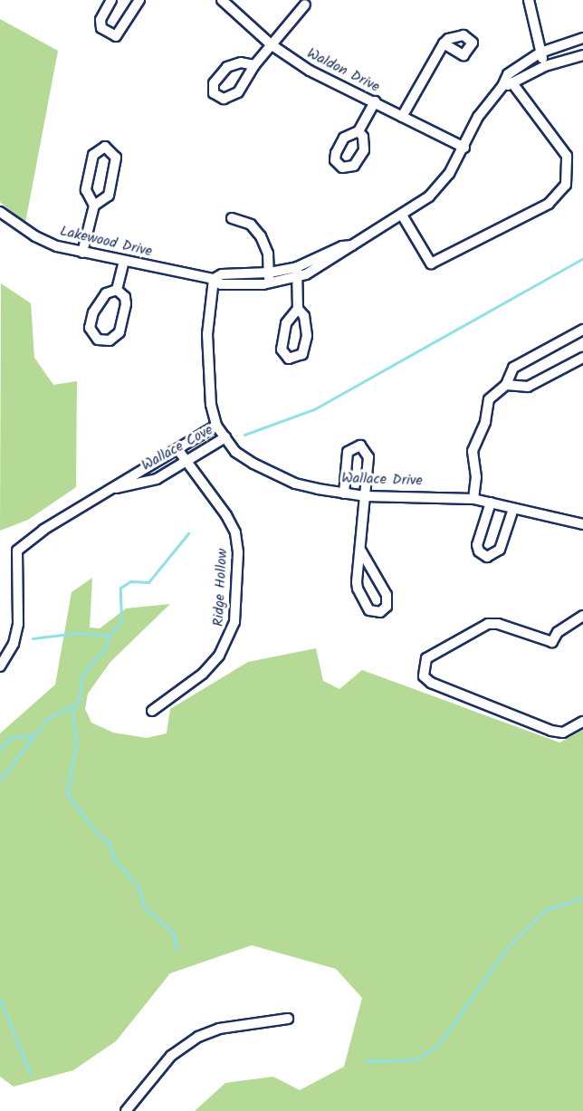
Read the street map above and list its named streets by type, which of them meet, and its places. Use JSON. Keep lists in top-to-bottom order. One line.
{"streets":{"street":["Waldon Drive","Lakewood Drive","Wallace Cove","Wallace Drive","Ridge Hollow"]},"crossings":[["Waldon Drive","Lakewood Drive"],["Lakewood Drive","Wallace Drive"],["Wallace Cove","Wallace Drive"],["Wallace Cove","Ridge Hollow"]]}
